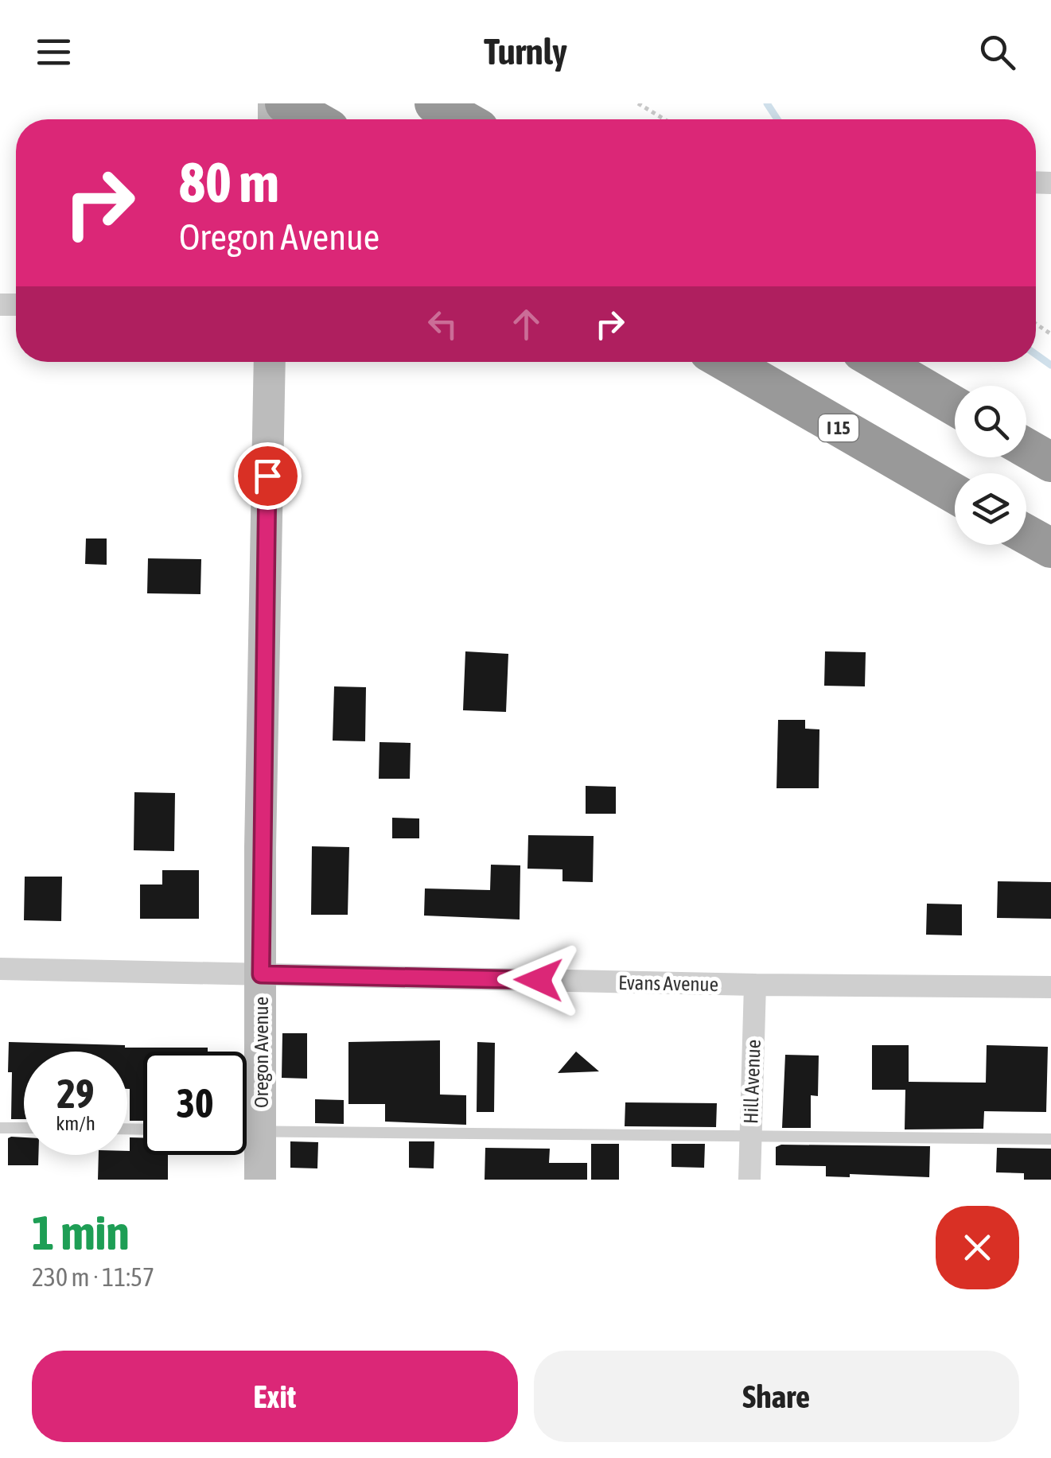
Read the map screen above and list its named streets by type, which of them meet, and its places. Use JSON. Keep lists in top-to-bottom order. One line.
{"streets":{"highway":["I 15"],"street":["Evans Avenue","Oregon Avenue","Hill Avenue"]},"crossings":[["Evans Avenue","Oregon Avenue"],["Evans Avenue","Hill Avenue"]],"page":{"header":"Turnly","turn":["80 m","Oregon Avenue"],"speed":"29 km/h","limit":"30","heading":["1 min","230 m · 11:57"],"buttons":["Exit","Share"]}}
